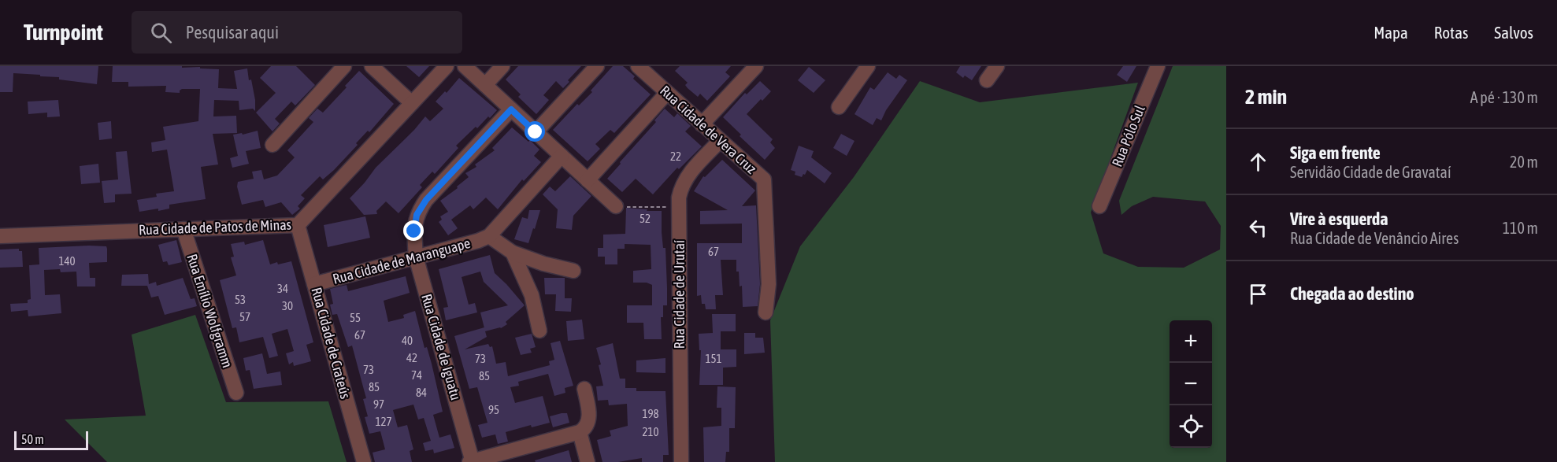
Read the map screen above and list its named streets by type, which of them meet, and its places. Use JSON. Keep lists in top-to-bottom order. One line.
{"streets":{"street":["Rua Cidade de Vera Cruz","Rua Pólo Sul","Rua Cidade de Patos de Minas","Rua Cidade de Maranguape","Rua Cidade de Urutaí","Rua Emílio Wolfgramm","Rua Cidade de Crateús","Rua Cidade de Iguatu"]},"crossings":[["Rua Cidade de Vera Cruz","Rua Cidade de Urutaí"],["Rua Cidade de Patos de Minas","Rua Emílio Wolfgramm"],["Rua Cidade de Patos de Minas","Rua Cidade de Crateús"],["Rua Cidade de Maranguape","Rua Cidade de Crateús"],["Rua Cidade de Maranguape","Rua Cidade de Iguatu"]],"house_numbers":["22","52","67","140","34","53","30","57","55","67","40","42","73","151","73","74","85","85","84","97","95","198","127","210"],"scale_bar":"50 m","page":{"header":"Turnpoint","search":"Pesquisar aqui","nav":["Mapa","Rotas","Salvos"],"heading":["2 min","A pé · 130 m"],"list":[["Siga em frente","Servidão Cidade de Gravataí","20 m"],["Vire à esquerda","Rua Cidade de Venâncio Aires","110 m"],"Chegada ao destino"],"map_buttons":["+","−"],"scale":"50 m"}}
